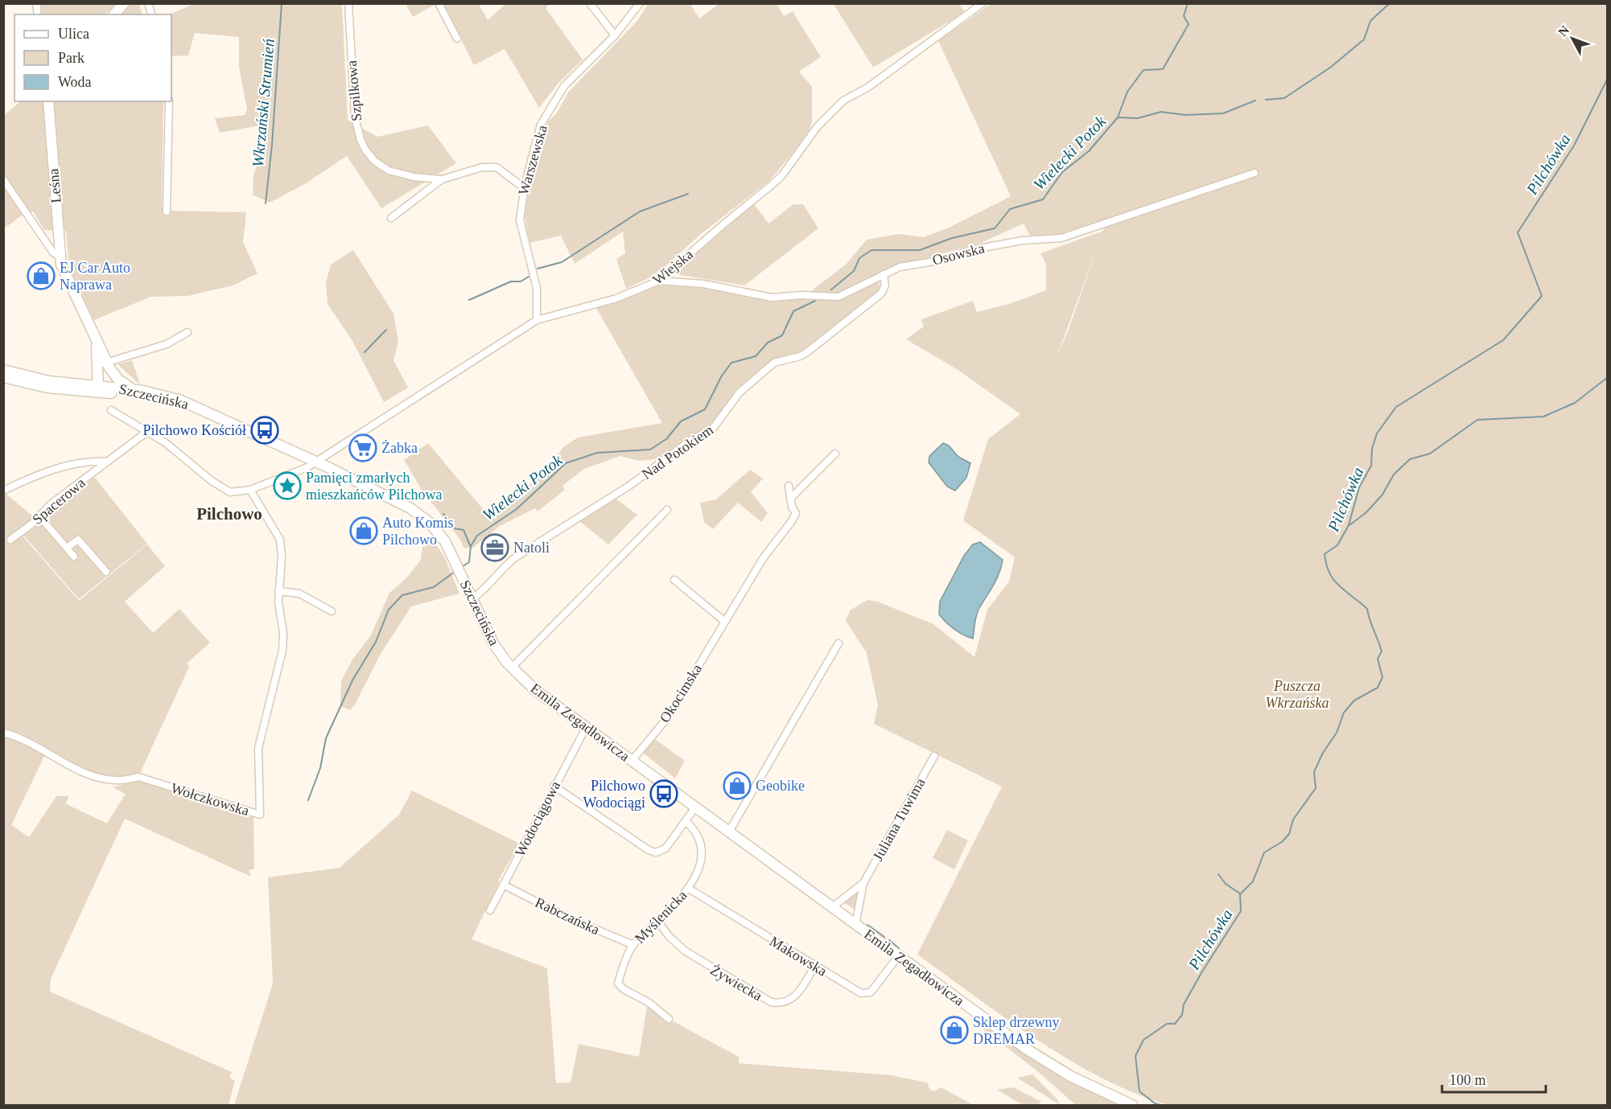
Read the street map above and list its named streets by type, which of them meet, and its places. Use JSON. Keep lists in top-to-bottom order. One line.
{"streets":{"main road":["Leśna","Szczecińska","Emila Zegadłowicza"],"street":["Szpilkowa","Warszewska","Osowska","Wiejska","Nad Potokiem","Spacerowa","Okocimska","Wołczkowska","Wodociągowa","Juliana Tuwima","Rabczańska","Myślenicka","Makowska","Żywiecka"]},"crossings":[["Szpilkowa","Warszewska"],["Warszewska","Wiejska"],["Leśna","Szczecińska"],["Osowska","Wiejska"],["Osowska","Nad Potokiem"],["Wiejska","Szczecińska"],["Szczecińska","Nad Potokiem"],["Szczecińska","Emila Zegadłowicza"],["Okocimska","Emila Zegadłowicza"],["Emila Zegadłowicza","Wodociągowa"],["Emila Zegadłowicza","Juliana Tuwima"],["Emila Zegadłowicza","Makowska"],["Wodociągowa","Rabczańska"],["Rabczańska","Myślenicka"],["Myślenicka","Makowska"],["Myślenicka","Żywiecka"],["Makowska","Żywiecka"]],"districts":["Pilchowo"],"water":["Wkrzański Strumień","Wielecki Potok","Pilchówka"],"parks":["Puszcza Wkrzańska"],"places":{"shop":["EJ Car Auto Naprawa","Auto Komis Pilchowo","Geobike","Sklep drzewny DREMAR"],"bus stop":["Pilchowo Kościół","Pilchowo Wodociągi"],"supermarket":["Żabka"],"place":["Pamięci zmarłych mieszkańców Pilchowa"],"office":["Natoli"]},"legend":["Ulica","Park","Woda"],"scale_bar":"100 m","north":"top left"}
